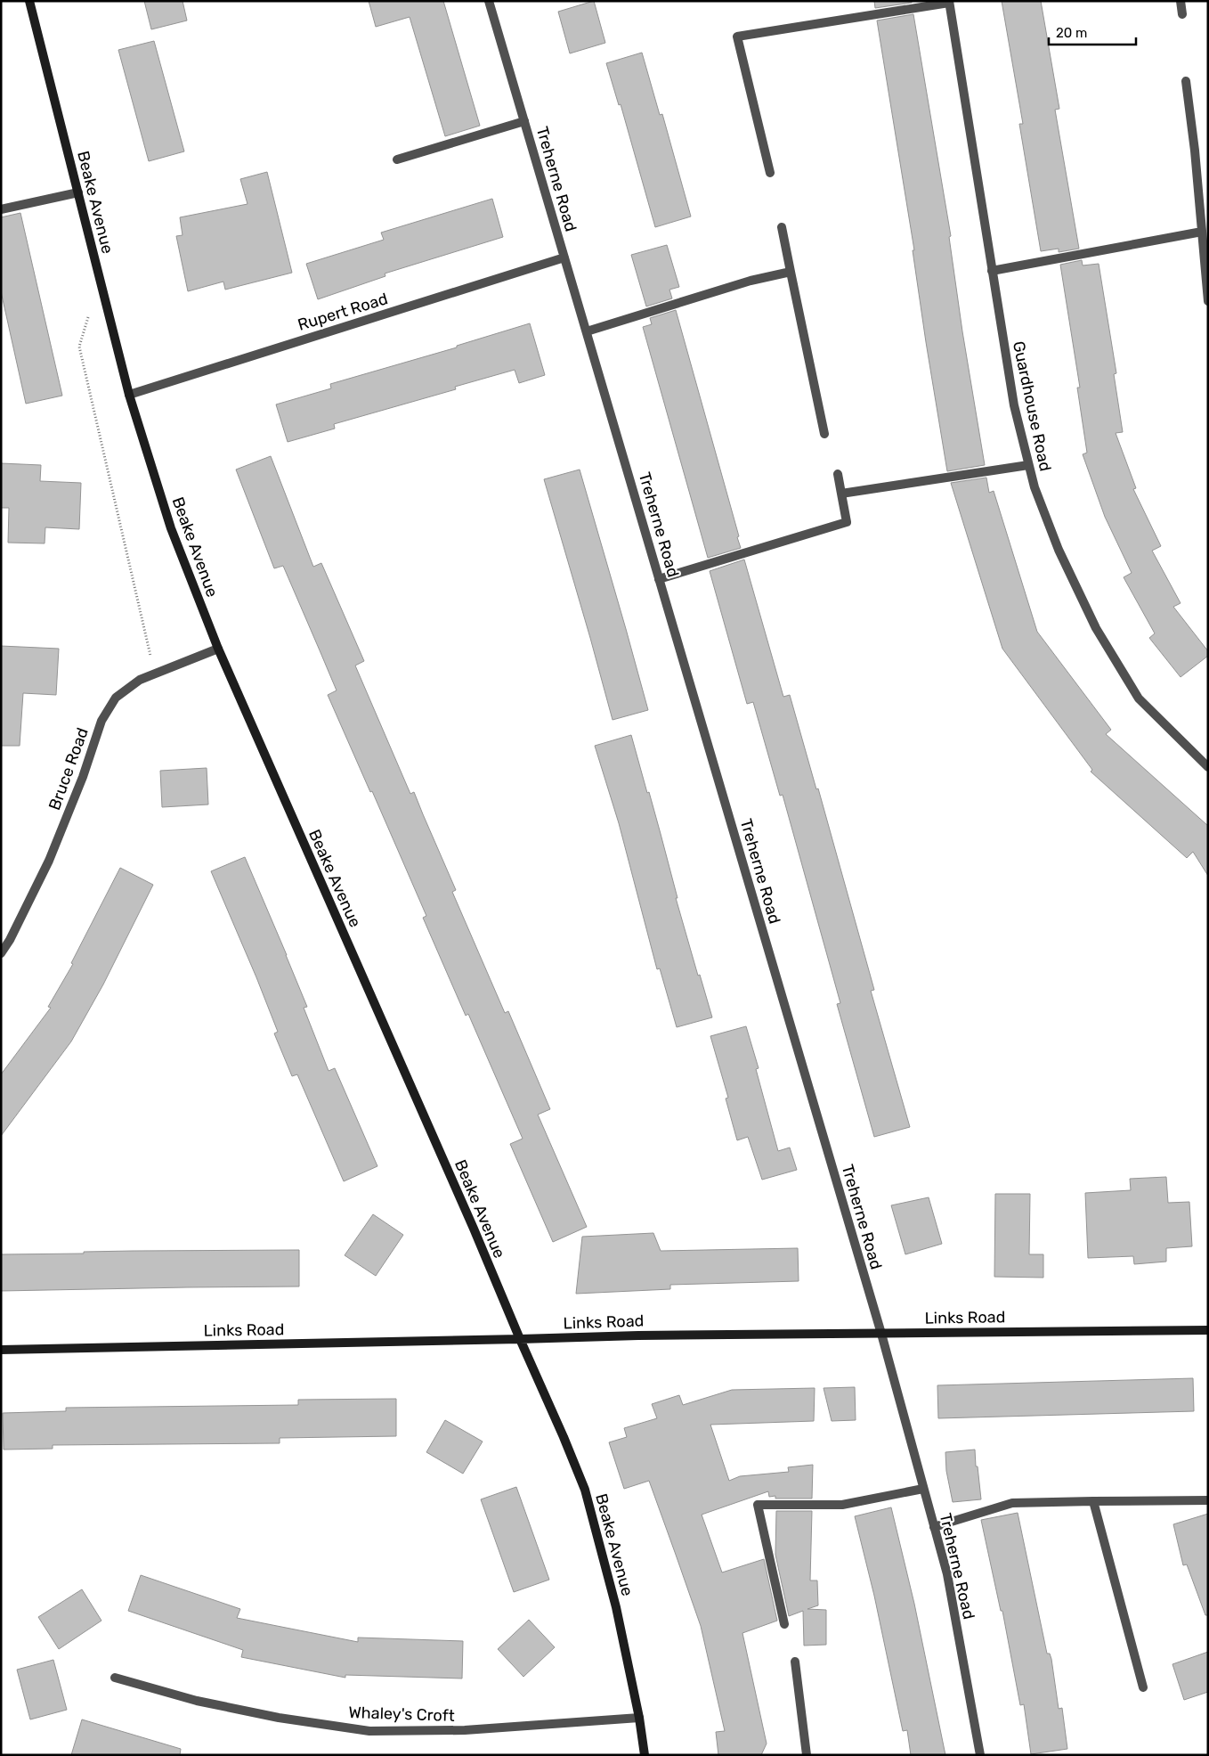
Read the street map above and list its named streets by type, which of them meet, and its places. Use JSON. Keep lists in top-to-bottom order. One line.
{"streets":{"street":["Treherne Road","Beake Avenue","Rupert Road","Guardhouse Road","Bruce Road","Links Road","Whaley's Croft"]},"crossings":[["Treherne Road","Rupert Road"],["Treherne Road","Links Road"],["Beake Avenue","Rupert Road"],["Beake Avenue","Bruce Road"],["Beake Avenue","Links Road"],["Beake Avenue","Whaley's Croft"]],"scale_bar":"20 m"}
